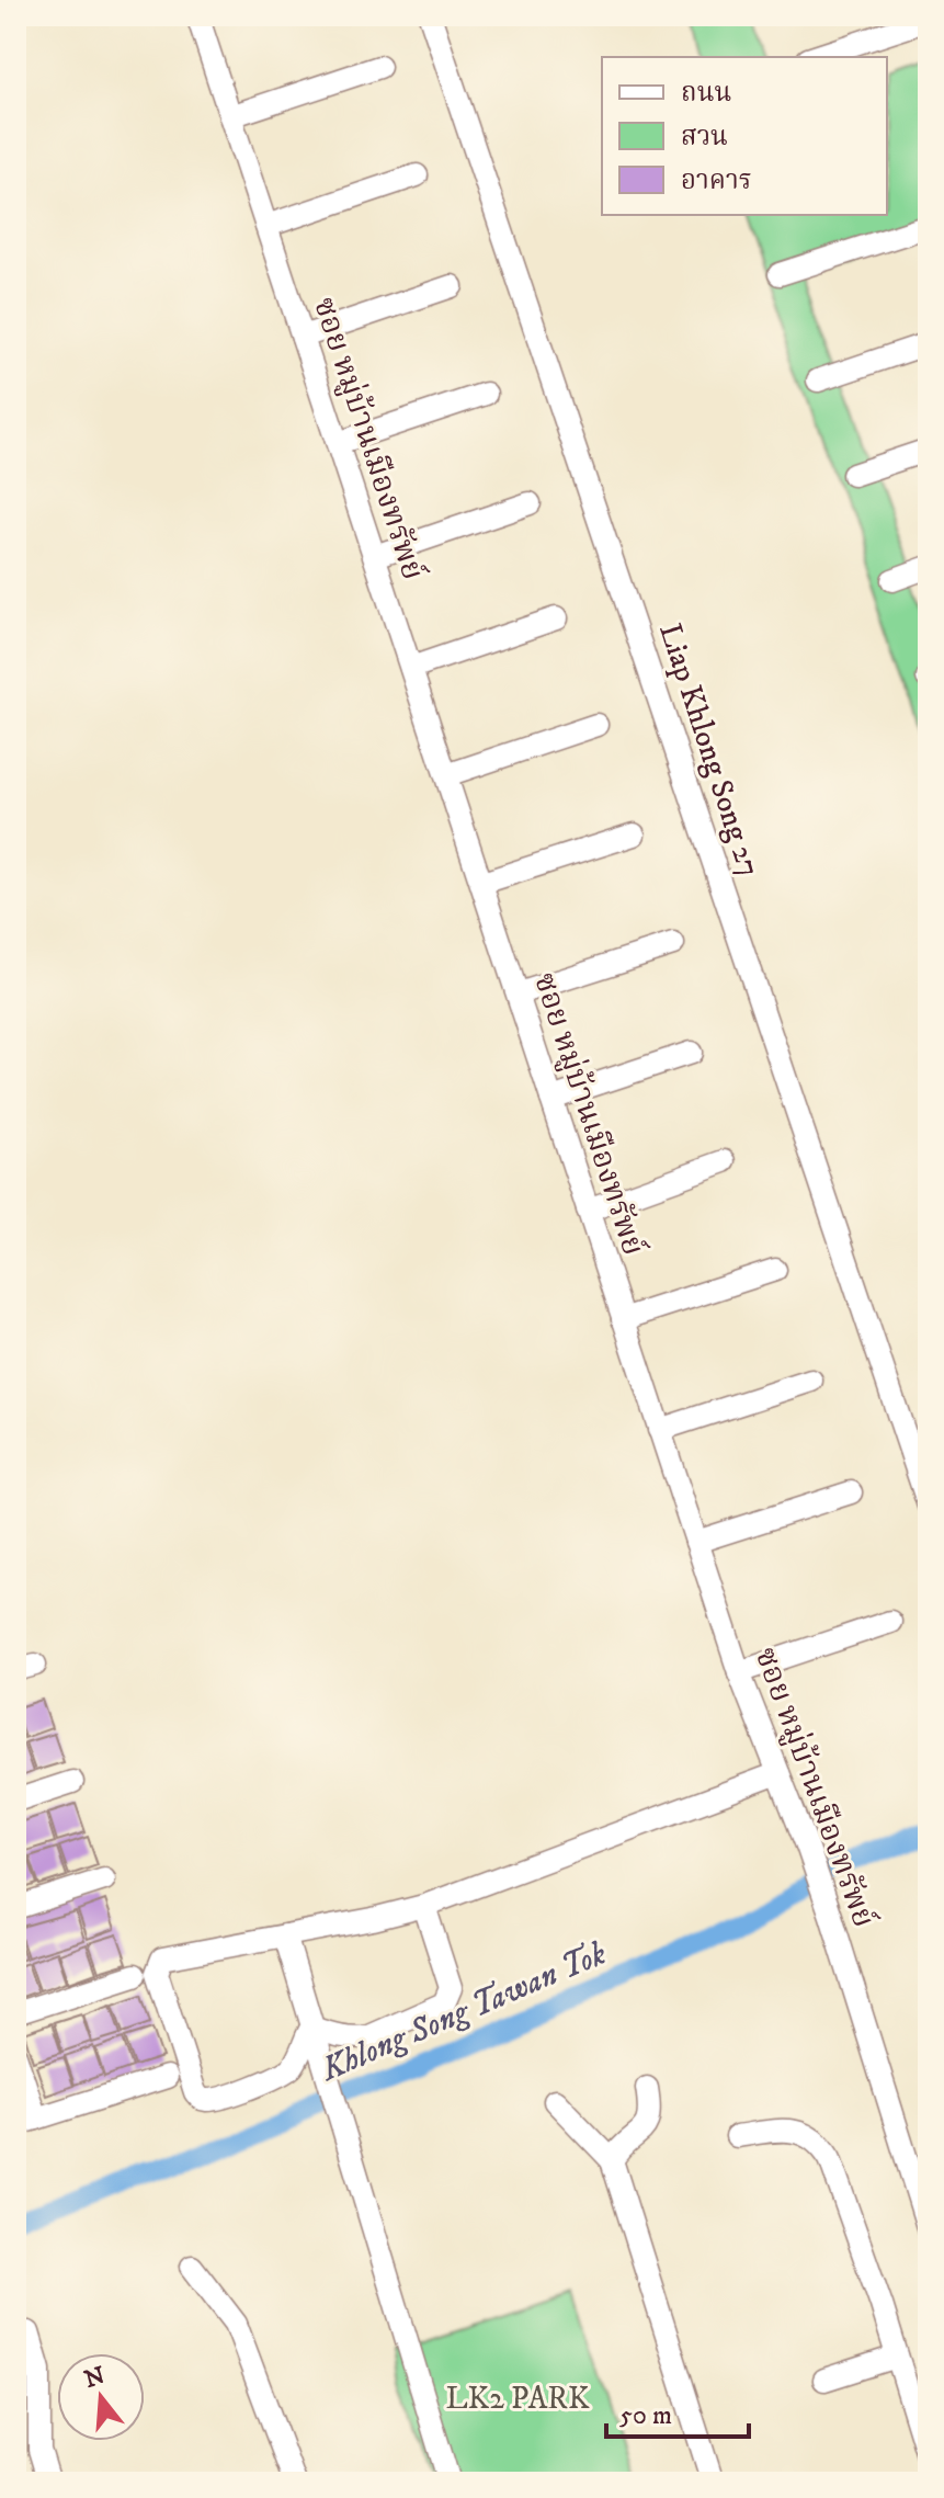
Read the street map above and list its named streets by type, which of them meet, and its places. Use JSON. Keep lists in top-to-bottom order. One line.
{"streets":{"street":["ซอย หมู่บ้านเมืองทรัพย์","Liap Khlong Song 27"]},"water":["Khlong Song Tawan Tok"],"parks":["LK2 PARK"],"legend":["ถนน","สวน","อาคาร"],"scale_bar":"50 m","north":"top"}
